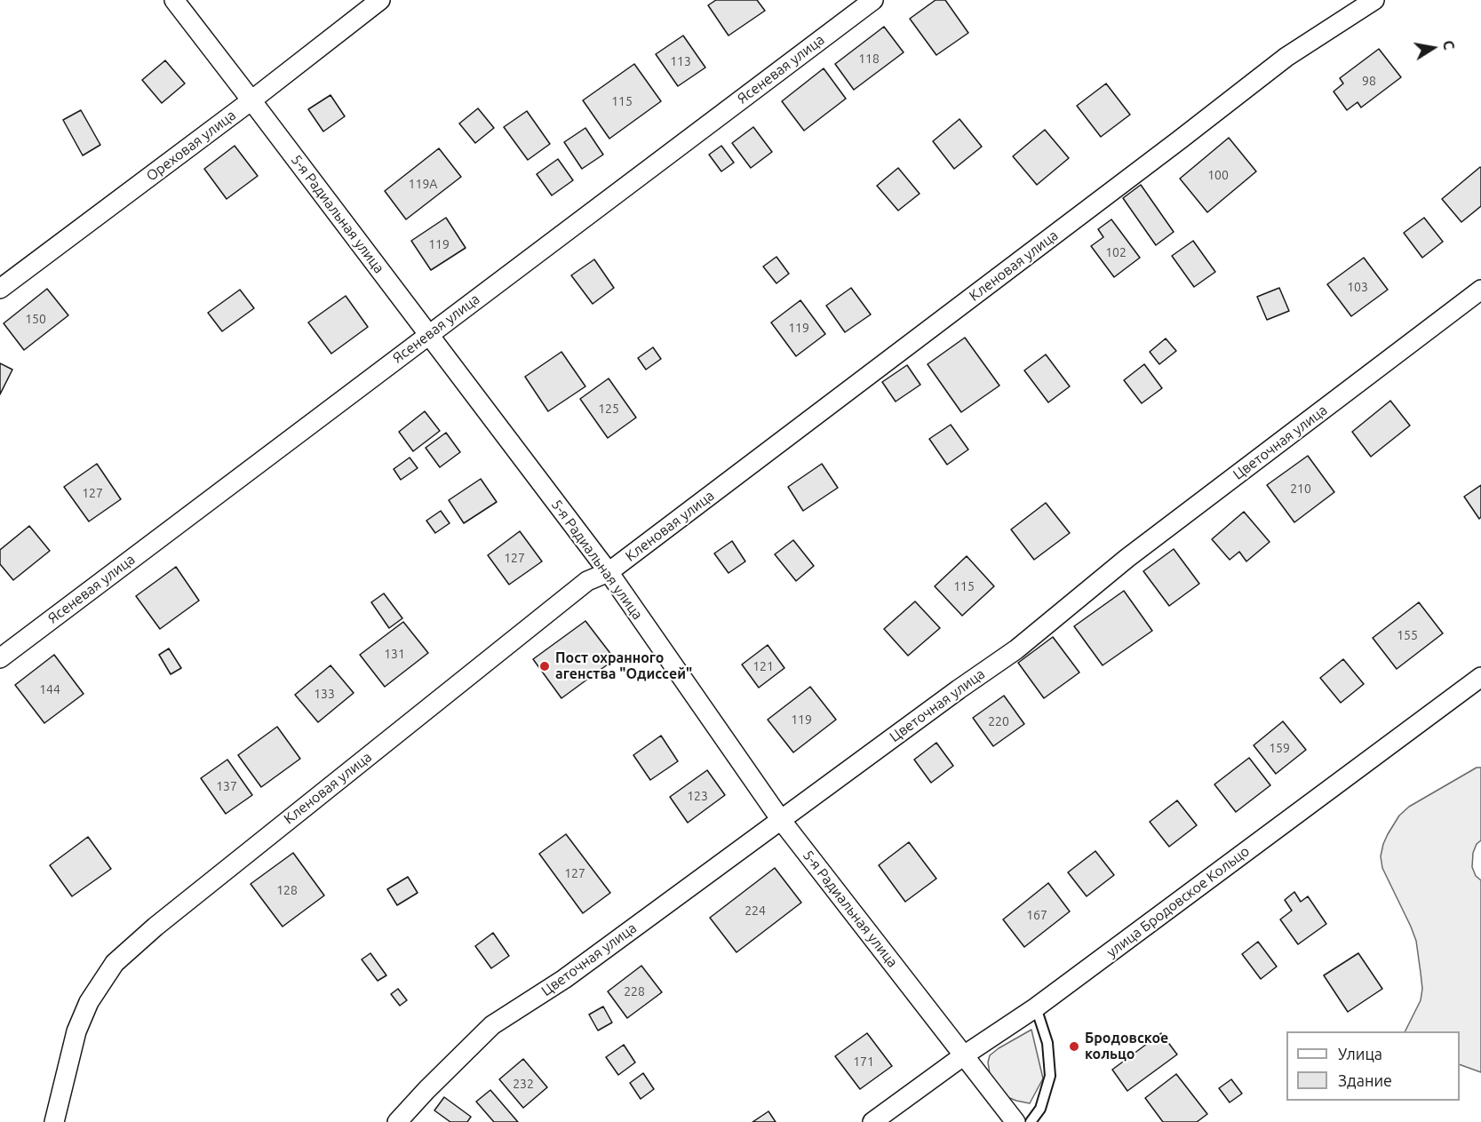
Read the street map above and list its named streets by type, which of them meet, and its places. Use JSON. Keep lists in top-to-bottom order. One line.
{"streets":{"street":["Ясеневая улица","Ореховая улица","5-я Радиальная улица","Кленовая улица","Цветочная улица","улица Бродовское Кольцо"]},"crossings":[["Ясеневая улица","5-я Радиальная улица"],["Ореховая улица","5-я Радиальная улица"],["5-я Радиальная улица","Кленовая улица"],["5-я Радиальная улица","Цветочная улица"],["5-я Радиальная улица","улица Бродовское Кольцо"]],"places":["Пост охранного агенства \"Одисcей\"","Бродовское кольцо"],"house_numbers":["118","113","98","115","100","119А","119","102","103","150","119","125","210","127","127","115","155","131","121","144","133","119","220","159","137","123","127","128","224","167","228","171","232"],"legend":["Улица","Здание"],"north":"right"}
